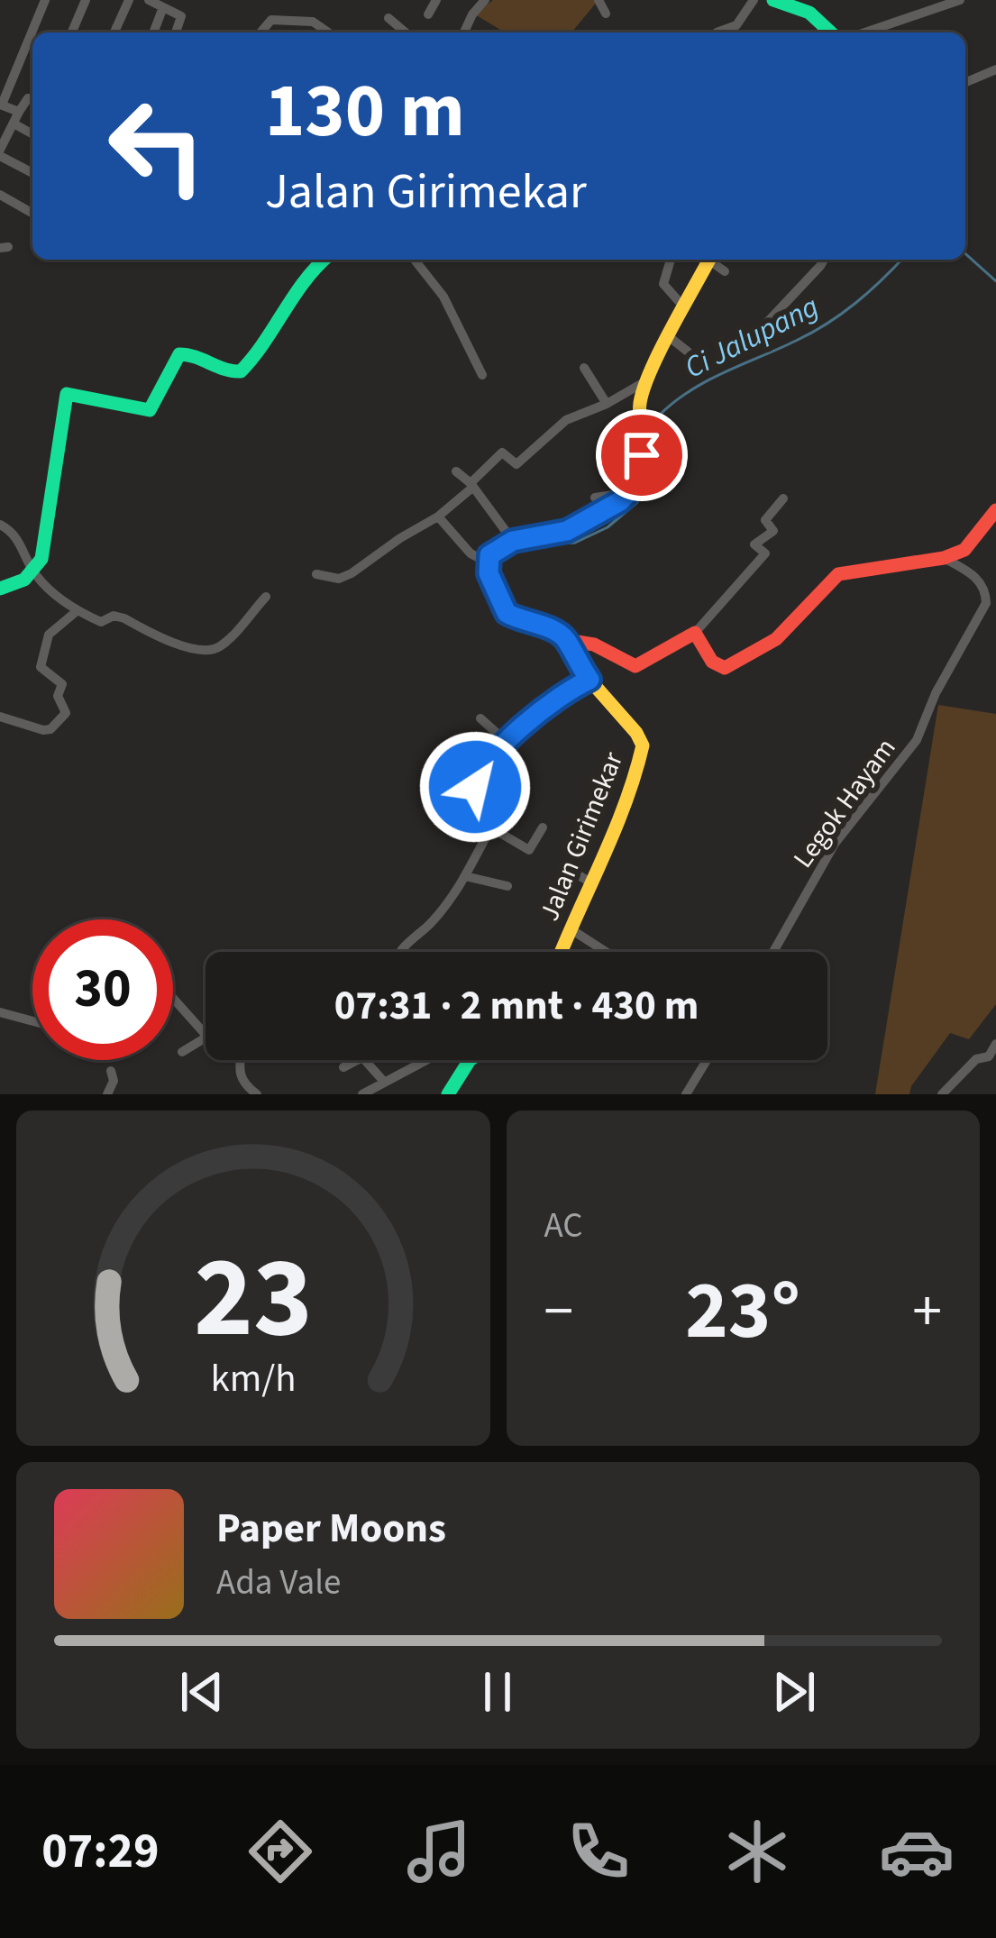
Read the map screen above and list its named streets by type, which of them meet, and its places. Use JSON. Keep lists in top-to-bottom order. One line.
{"streets":{"street":["Legok Hayam","Jalan Girimekar"]},"water":["Ci Jalupang"],"page":{"turn":["130 m","Jalan Girimekar"],"limit":"30","trip":"07:31 · 2 mnt · 430 m","tile":"AC","heat":["−","23°","+"],"song":["Paper Moons","Ada Vale"],"tabs":"07:29","gauge":["23","km/h"]}}
